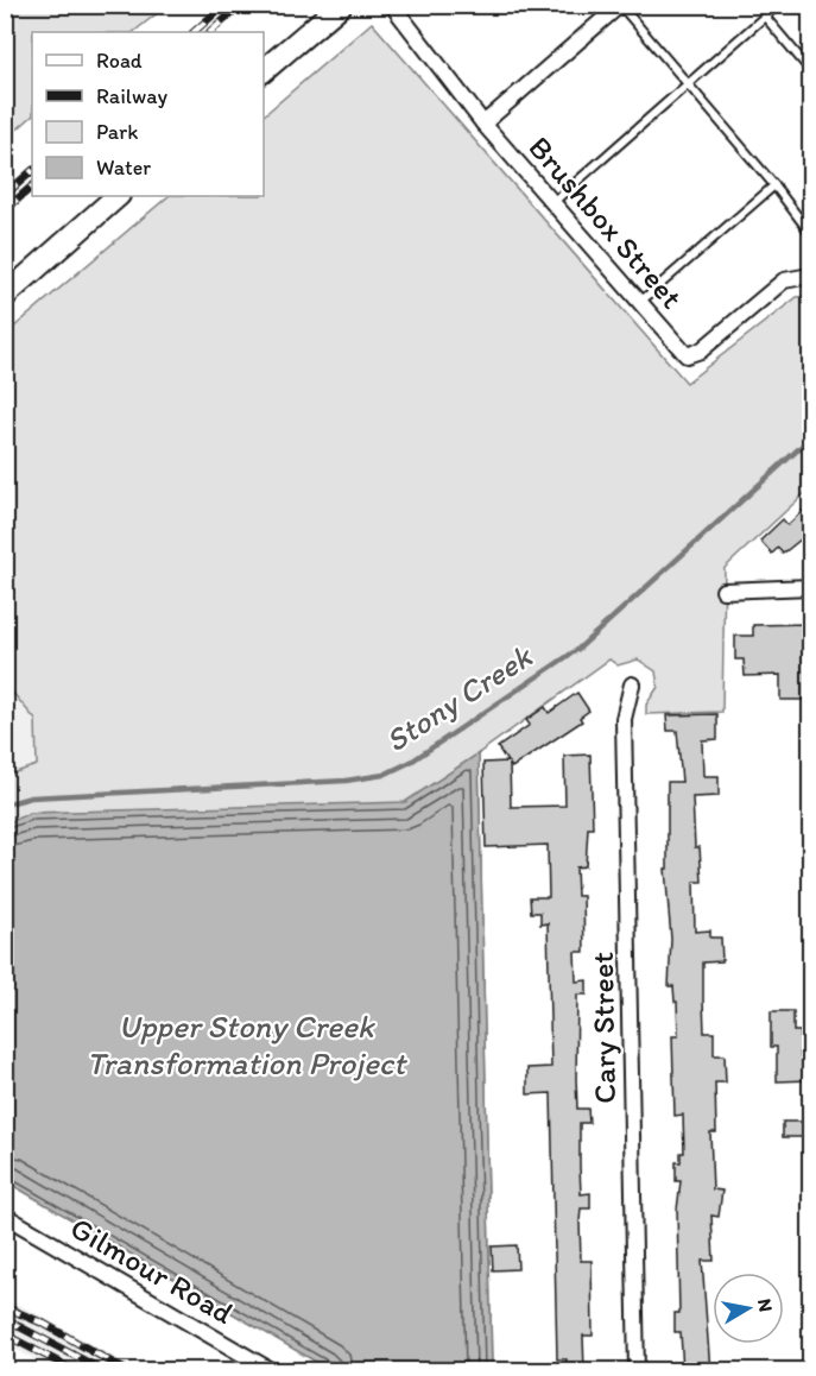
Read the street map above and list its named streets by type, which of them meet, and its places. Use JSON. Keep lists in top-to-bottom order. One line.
{"streets":{"street":["Brushbox Street","Cary Street","Gilmour Road"]},"water":["Stony Creek","Upper Stony Creek Transformation Project"],"legend":["Road","Railway","Park","Water"],"north":"right"}
